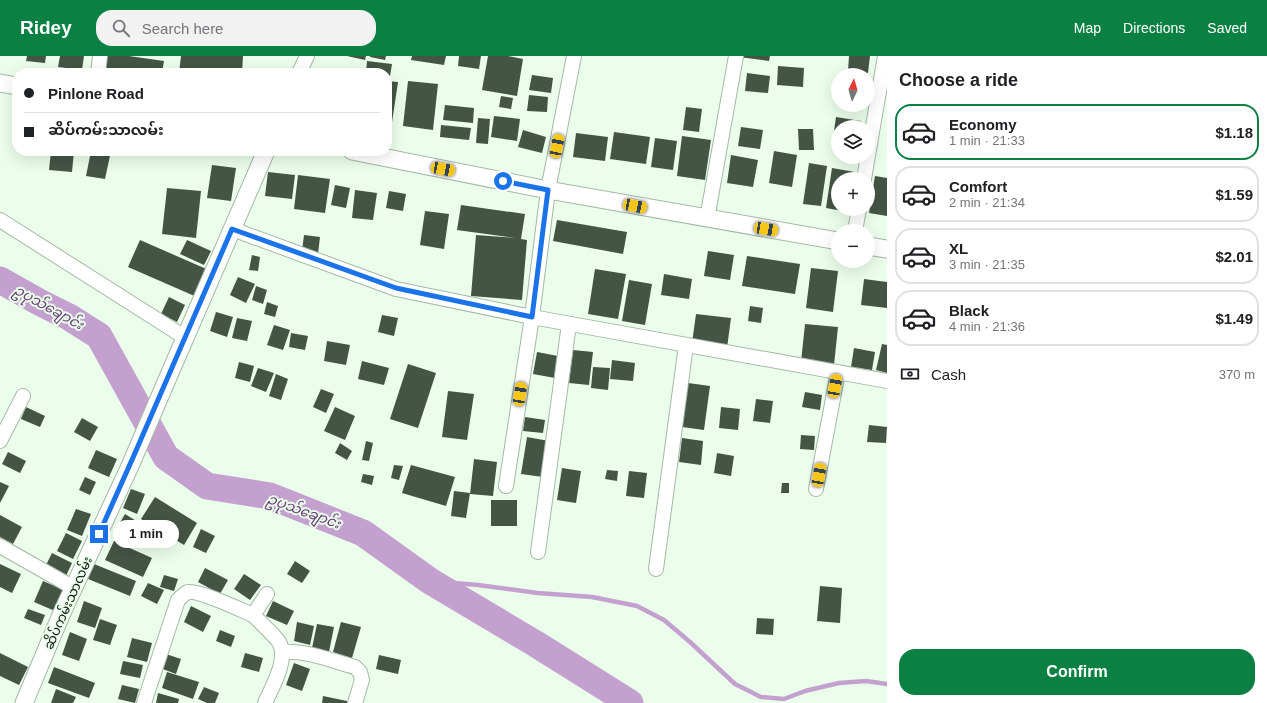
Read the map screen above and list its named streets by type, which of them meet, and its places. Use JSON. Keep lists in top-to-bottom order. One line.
{"streets":{"street":["ဆိပ်ကမ်းသာလမ်း"]},"water":["ဥပုသ်ချောင်း"],"north":"top","page":{"header":"Ridey","search":"Search here","nav":["Map","Directions","Saved"],"heading":"Choose a ride","map_buttons":["+","−"],"banner":["Pinlone Road","ဆိပ်ကမ်းသာလမ်း"],"list":[{"name":"Economy","note":"1 min · 21:33","value":"$1.18"},{"name":"Comfort","note":"2 min · 21:34","value":"$1.59"},{"name":"XL","note":"3 min · 21:35","value":"$2.01"},{"name":"Black","note":"4 min · 21:36","value":"$1.49"}],"pay":["Cash","370 m"],"bubble":"1 min","buttons":"Confirm"}}
